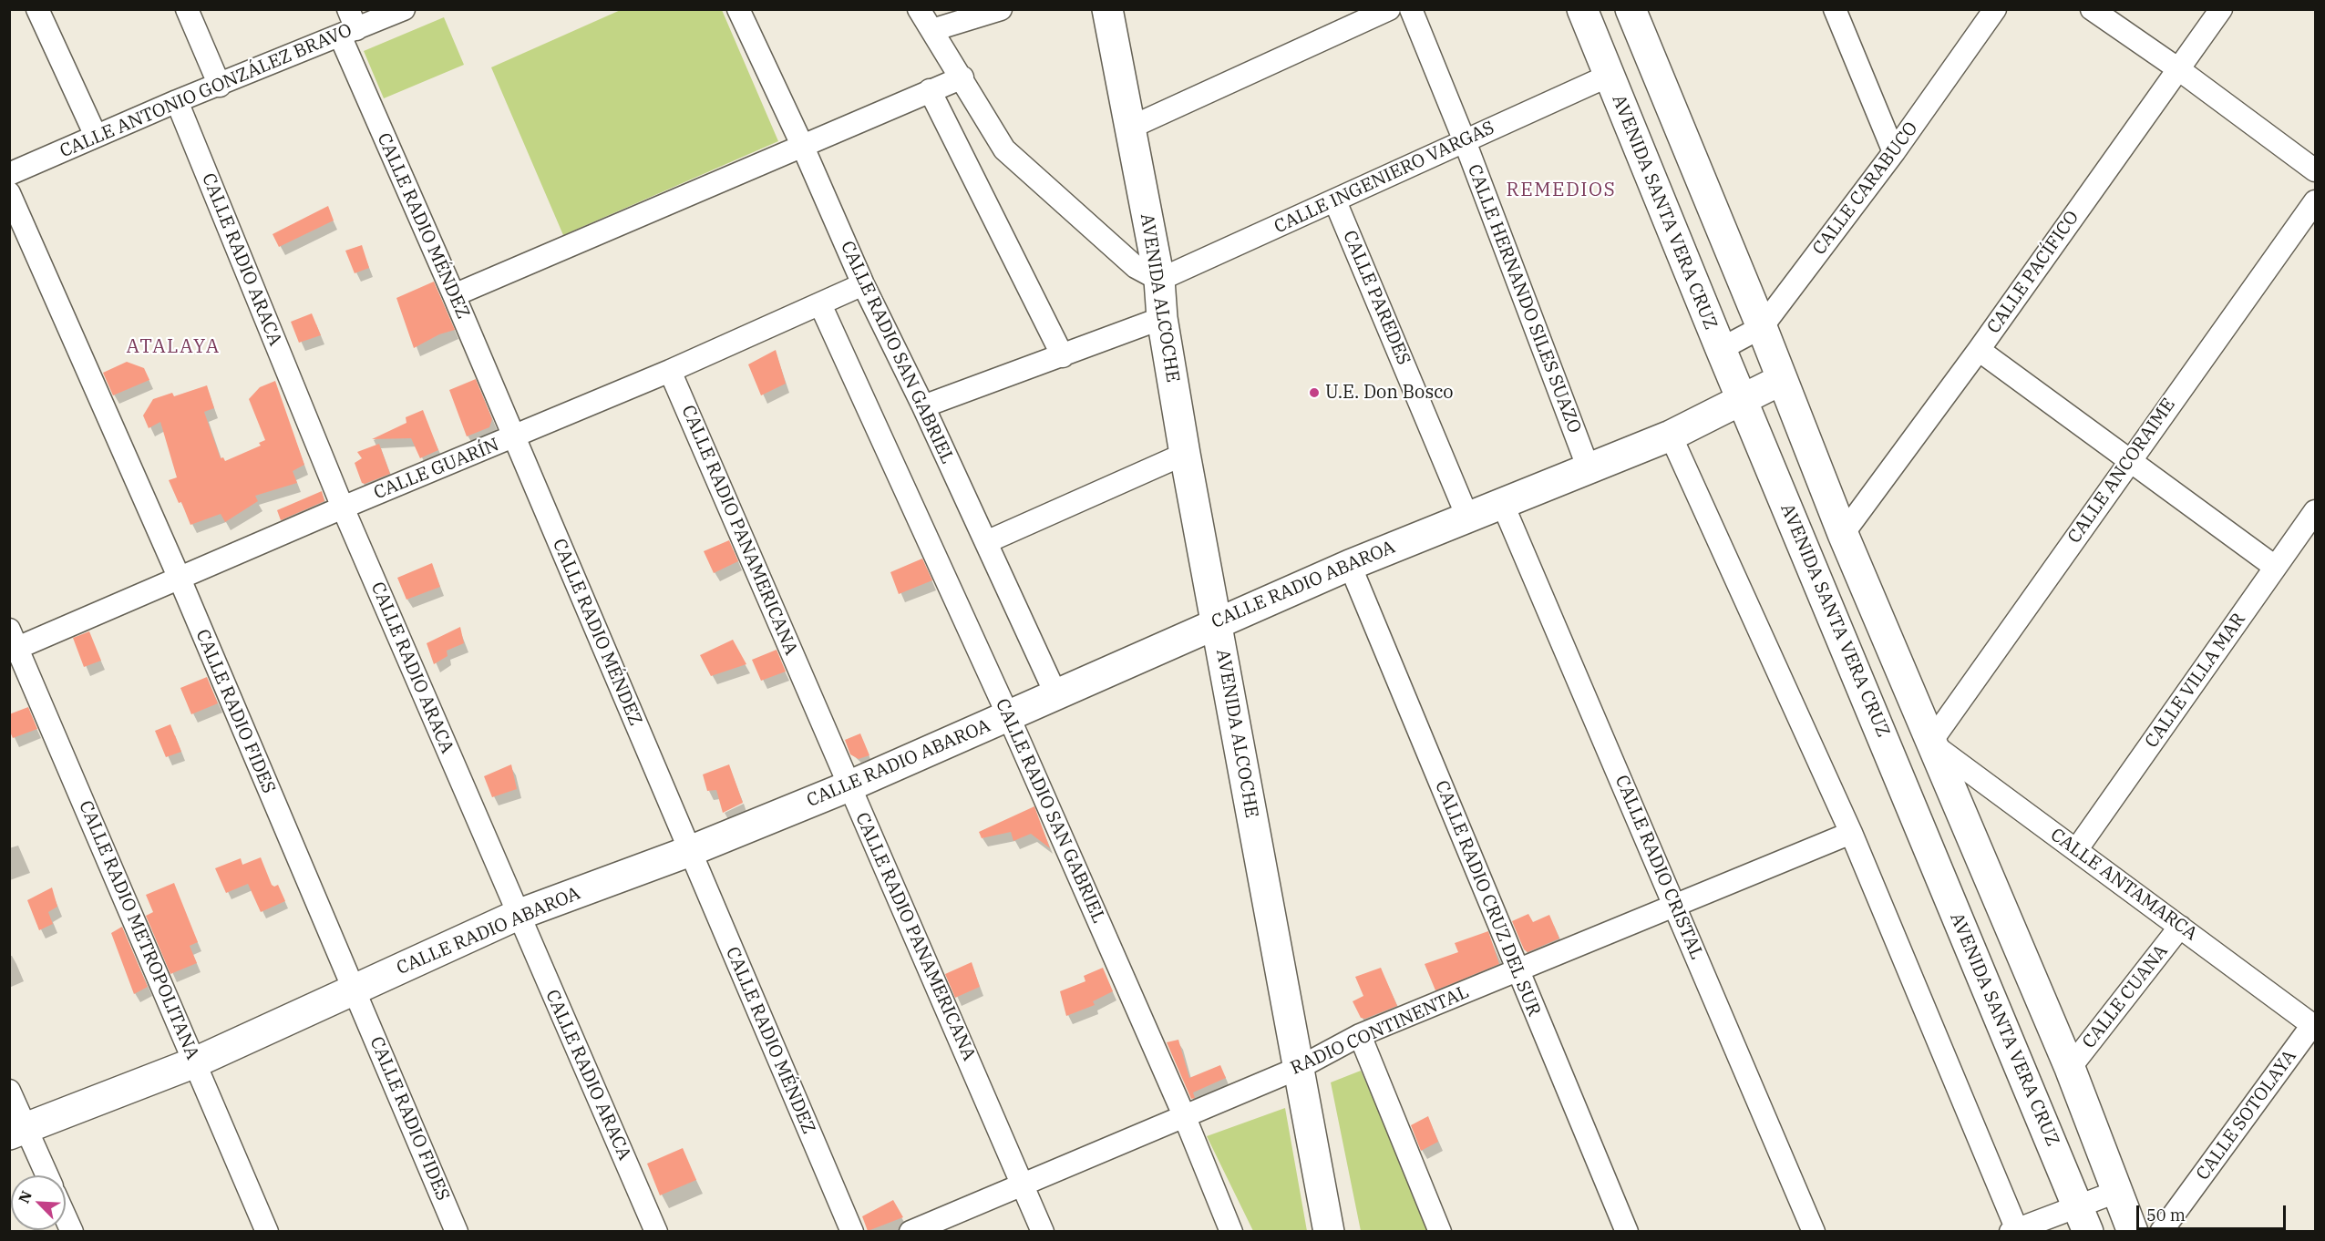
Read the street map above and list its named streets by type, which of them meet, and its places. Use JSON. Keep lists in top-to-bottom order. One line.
{"streets":{"street":["CALLE ANTONIO GONZÁLEZ BRAVO","CALLE INGENIERO VARGAS","CALLE CARABUCO","AVENIDA SANTA VERA CRUZ","CALLE RADIO MÉNDEZ","CALLE RADIO ARACA","CALLE PACÍFICO","AVENIDA ALCOCHE","CALLE PAREDES","CALLE HERNANDO SILES SUAZO","CALLE RADIO SAN GABRIEL","CALLE GUARÍN","CALLE ANCORAIME","CALLE RADIO PANAMERICANA","CALLE RADIO ABAROA","CALLE VILLA MAR","CALLE RADIO FIDES","CALLE RADIO CRISTAL","CALLE ANTAMARCA","CALLE RADIO CRUZ DEL SUR","CALLE RADIO METROPOLITANA","CALLE CUANA","RADIO CONTINENTAL","CALLE SOTOLAYA"]},"crossings":[["CALLE ANTONIO GONZÁLEZ BRAVO","CALLE RADIO MÉNDEZ"],["CALLE ANTONIO GONZÁLEZ BRAVO","CALLE RADIO ARACA"],["CALLE INGENIERO VARGAS","AVENIDA SANTA VERA CRUZ"],["CALLE INGENIERO VARGAS","AVENIDA ALCOCHE"],["CALLE INGENIERO VARGAS","CALLE PAREDES"],["CALLE INGENIERO VARGAS","CALLE HERNANDO SILES SUAZO"],["CALLE CARABUCO","AVENIDA SANTA VERA CRUZ"],["AVENIDA SANTA VERA CRUZ","CALLE RADIO ABAROA"],["CALLE RADIO MÉNDEZ","CALLE GUARÍN"],["CALLE RADIO MÉNDEZ","CALLE RADIO ABAROA"],["CALLE RADIO ARACA","CALLE GUARÍN"],["CALLE RADIO ARACA","CALLE RADIO ABAROA"],["AVENIDA ALCOCHE","CALLE RADIO ABAROA"],["AVENIDA ALCOCHE","RADIO CONTINENTAL"],["CALLE PAREDES","CALLE RADIO ABAROA"],["CALLE HERNANDO SILES SUAZO","CALLE RADIO ABAROA"],["CALLE RADIO SAN GABRIEL","CALLE GUARÍN"],["CALLE RADIO SAN GABRIEL","CALLE RADIO ABAROA"],["CALLE RADIO SAN GABRIEL","RADIO CONTINENTAL"],["CALLE GUARÍN","CALLE RADIO PANAMERICANA"],["CALLE GUARÍN","CALLE RADIO FIDES"],["CALLE GUARÍN","CALLE RADIO METROPOLITANA"],["CALLE ANCORAIME","CALLE ANTAMARCA"],["CALLE RADIO PANAMERICANA","CALLE RADIO ABAROA"],["CALLE RADIO PANAMERICANA","RADIO CONTINENTAL"],["CALLE RADIO ABAROA","CALLE RADIO FIDES"],["CALLE RADIO ABAROA","CALLE RADIO CRISTAL"],["CALLE RADIO ABAROA","CALLE RADIO CRUZ DEL SUR"],["CALLE RADIO ABAROA","CALLE RADIO METROPOLITANA"],["CALLE VILLA MAR","CALLE ANTAMARCA"],["CALLE RADIO CRISTAL","RADIO CONTINENTAL"],["CALLE ANTAMARCA","CALLE CUANA"],["CALLE ANTAMARCA","CALLE SOTOLAYA"],["CALLE RADIO CRUZ DEL SUR","RADIO CONTINENTAL"]],"districts":["REMEDIOS","ATALAYA"],"places":["U.E. Don Bosco"],"scale_bar":"50 m","north":"top left"}
